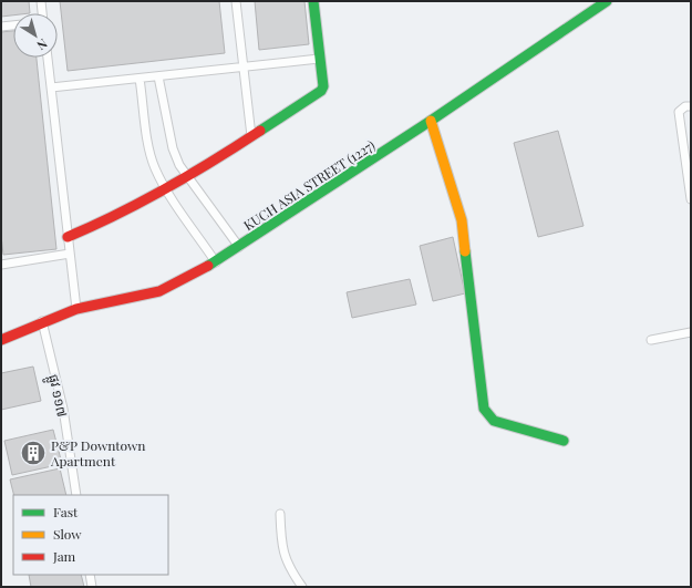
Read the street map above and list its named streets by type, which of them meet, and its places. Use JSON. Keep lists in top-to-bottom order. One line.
{"streets":{"street":["KUCH ASIA STREET (1227)","ផ្លូវ ១១៧"]},"crossings":[["KUCH ASIA STREET (1227)","ផ្លូវ ១១៧"]],"places":{"building":["P&P Downtown Apartment"]},"legend":["Fast","Slow","Jam"],"north":"bottom right"}
